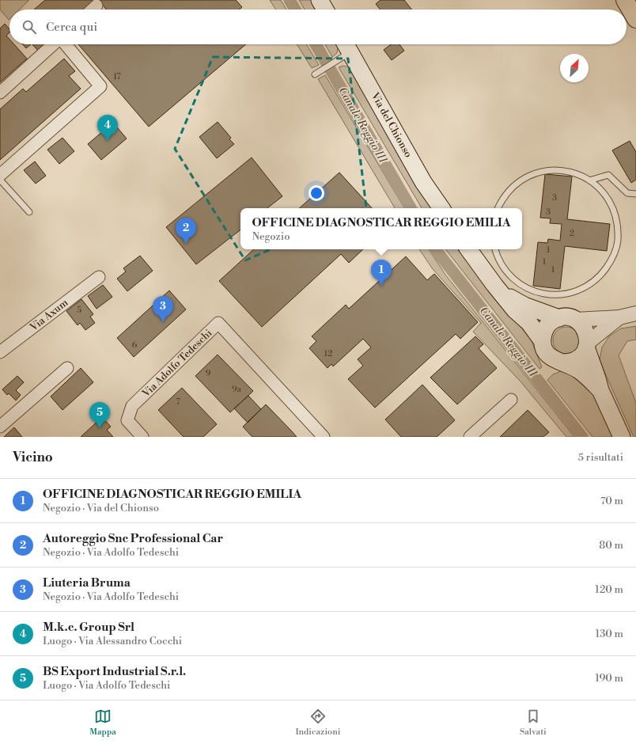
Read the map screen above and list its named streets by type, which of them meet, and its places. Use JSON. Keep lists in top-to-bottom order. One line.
{"streets":{"main road":["Via del Chionso"],"street":["Via Axum","Via Adolfo Tedeschi"]},"water":["Canale Reggio III"],"house_numbers":["17","3","3","2","1","1","1","5","6","12","9","9a","7"],"north":"top right","page":{"search":"Cerca qui","pins":["4","2","1","3","5"],"popup":["OFFICINE DIAGNOSTICAR REGGIO EMILIA","Negozio"],"heading":["Vicino","5 risultati"],"list":[{"mark":"1","name":"OFFICINE DIAGNOSTICAR REGGIO EMILIA","note":"Negozio · Via del Chionso","value":"70 m"},{"mark":"2","name":"Autoreggio Snc Professional Car","note":"Negozio · Via Adolfo Tedeschi","value":"80 m"},{"mark":"3","name":"Liuteria Bruma","note":"Negozio · Via Adolfo Tedeschi","value":"120 m"},{"mark":"4","name":"M.k.c. Group Srl","note":"Luogo · Via Alessandro Cocchi","value":"130 m"},{"mark":"5","name":"BS Export Industrial S.r.l.","note":"Luogo · Via Adolfo Tedeschi","value":"190 m"}],"nav":["Mappa","Indicazioni","Salvati"]}}
